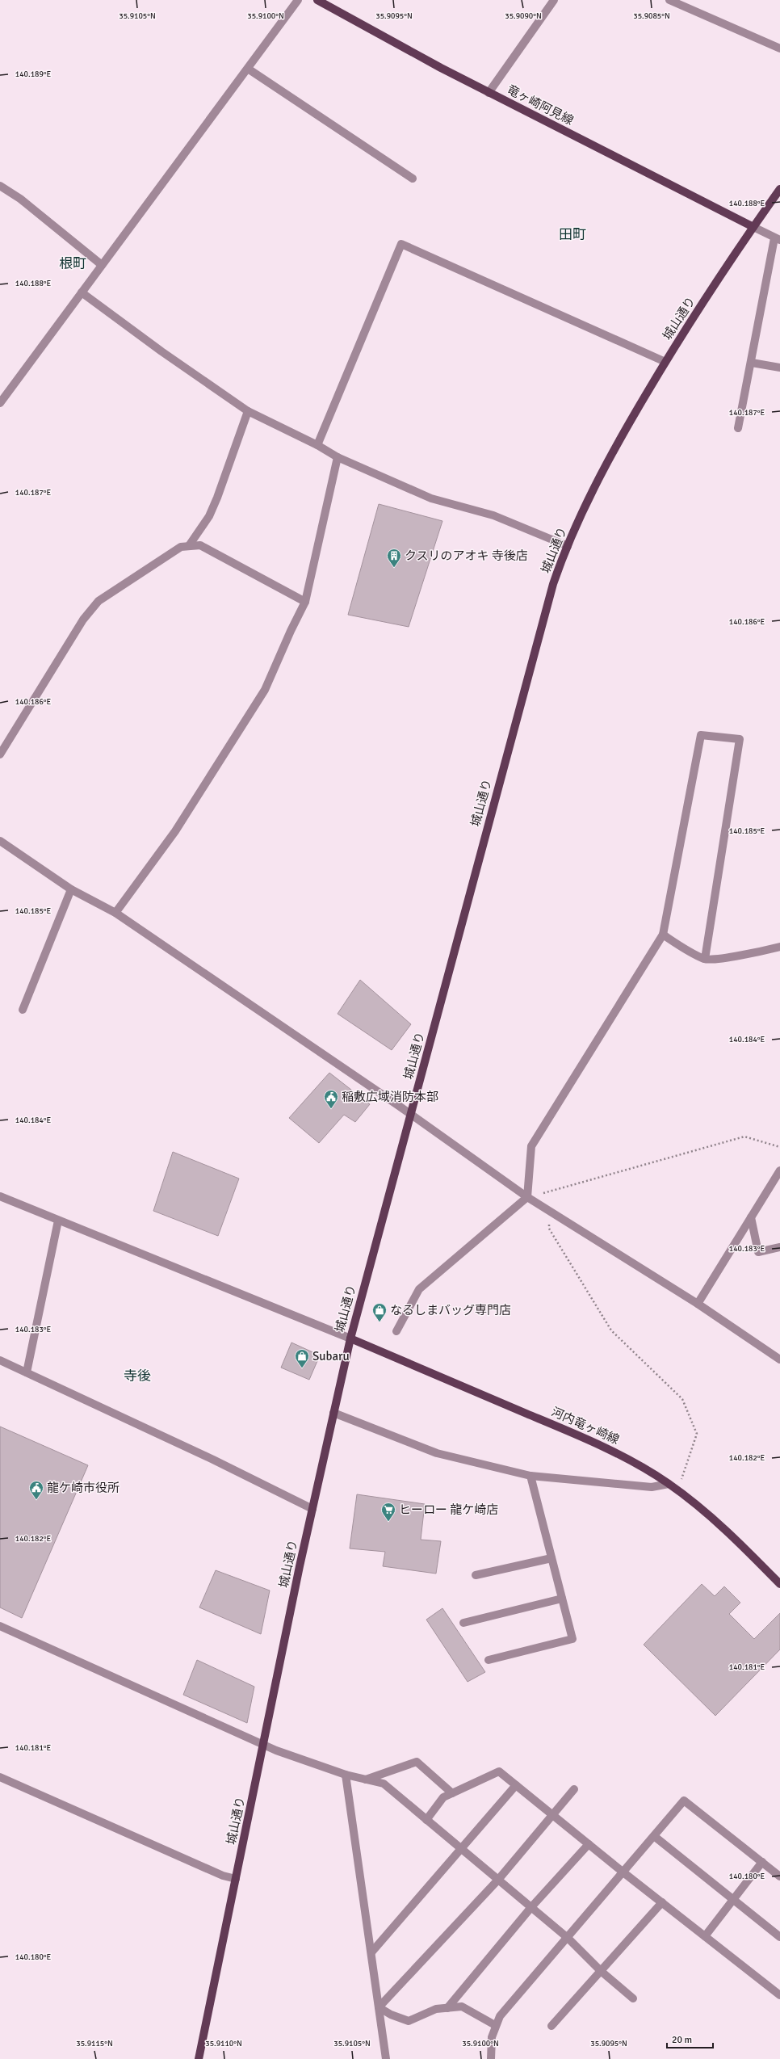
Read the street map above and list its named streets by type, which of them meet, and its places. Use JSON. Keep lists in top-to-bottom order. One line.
{"streets":{"main road":["竜ヶ崎阿見線","城山通り","河内竜ヶ崎線"]},"crossings":[["竜ヶ崎阿見線","城山通り"],["城山通り","河内竜ヶ崎線"]],"districts":["田町","根町","寺後"],"places":{"building":["クスリのアオキ 寺後店"],"public building":["稲敷広域消防本部","龍ケ崎市役所"],"shop":["なるしまバッグ専門店","Subaru"],"supermarket":["ヒーロー 龍ケ崎店"]},"scale_bar":"20 m","coordinates":["35.9105°N","35.9100°N","35.9095°N","35.9090°N","35.9085°N","140.189°E","140.188°E","140.187°E","140.186°E","140.185°E","140.184°E","140.183°E","140.182°E","140.181°E","140.180°E","35.9115°N","35.9110°N"]}
